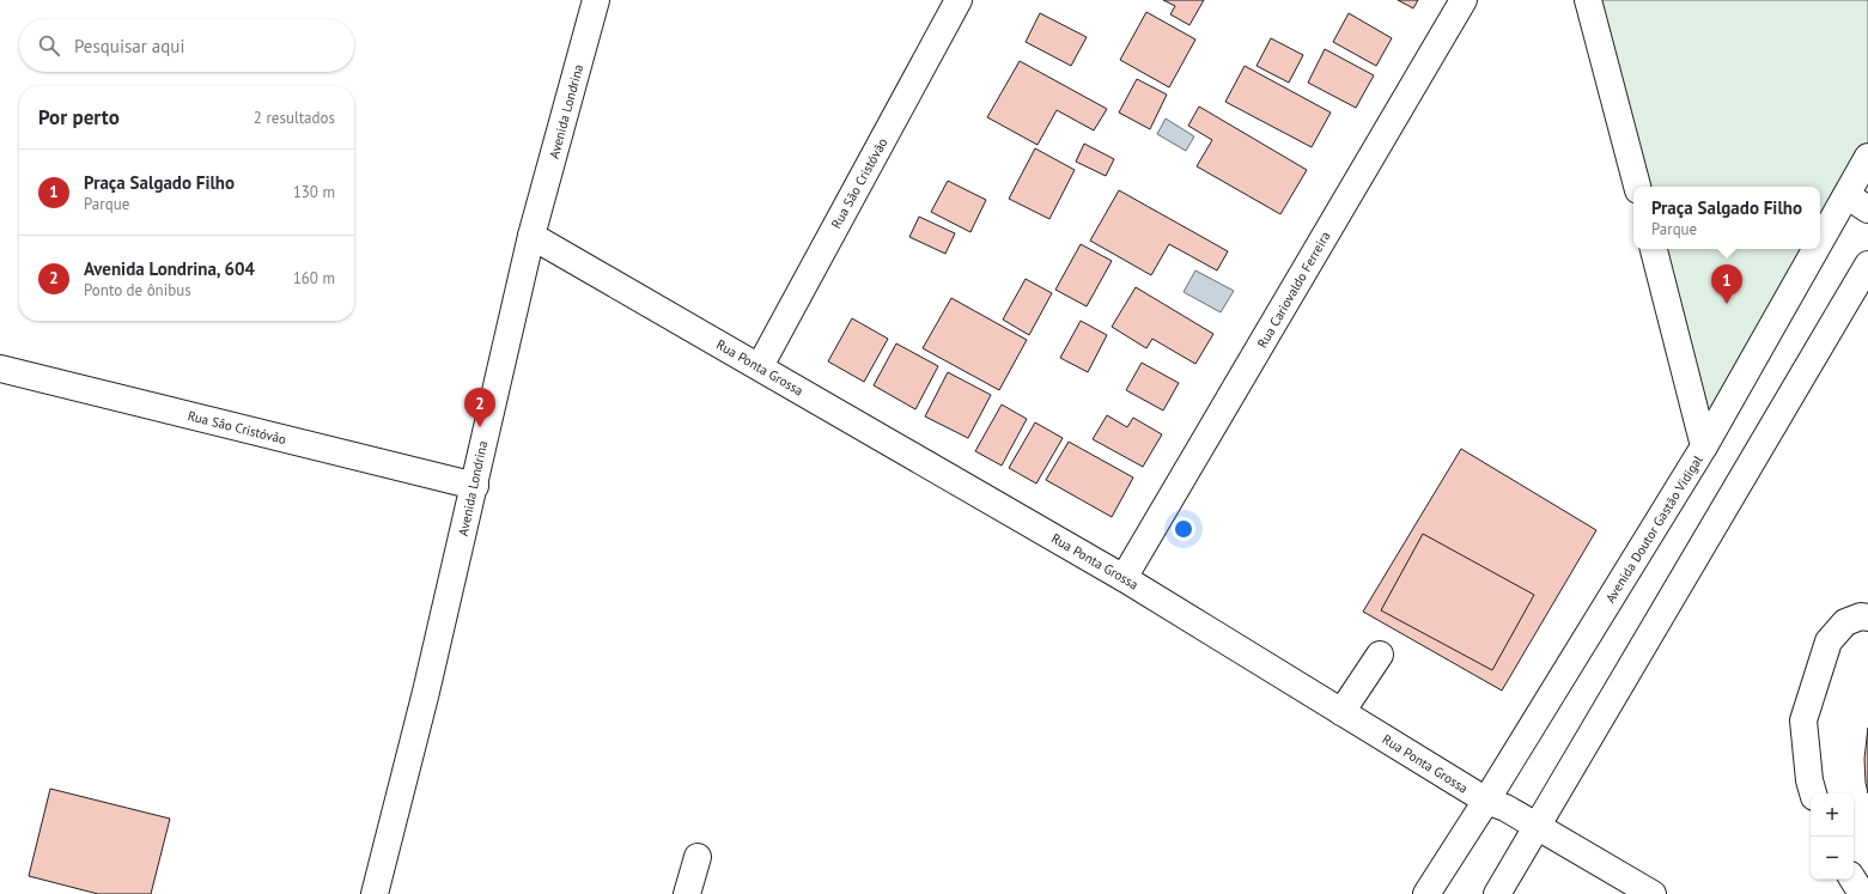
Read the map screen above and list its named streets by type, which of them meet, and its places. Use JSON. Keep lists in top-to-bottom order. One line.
{"streets":{"street":["Avenida Londrina","Rua São Cristóvão","Rua Cariovaldo Ferreira","Rua Ponta Grossa","Avenida Doutor Gastão Vidigal"]},"crossings":[["Avenida Londrina","Rua São Cristóvão"],["Avenida Londrina","Rua Ponta Grossa"],["Rua São Cristóvão","Rua Ponta Grossa"],["Rua Cariovaldo Ferreira","Rua Ponta Grossa"],["Rua Ponta Grossa","Avenida Doutor Gastão Vidigal"]],"page":{"search":"Pesquisar aqui","heading":["Por perto","2 resultados"],"list":[{"mark":"1","name":"Praça Salgado Filho","note":"Parque","value":"130 m"},{"mark":"2","name":"Avenida Londrina, 604","note":"Ponto de ônibus","value":"160 m"}],"popup":["Praça Salgado Filho","Parque"],"pins":["1","2"],"map_buttons":["+","−"]}}
